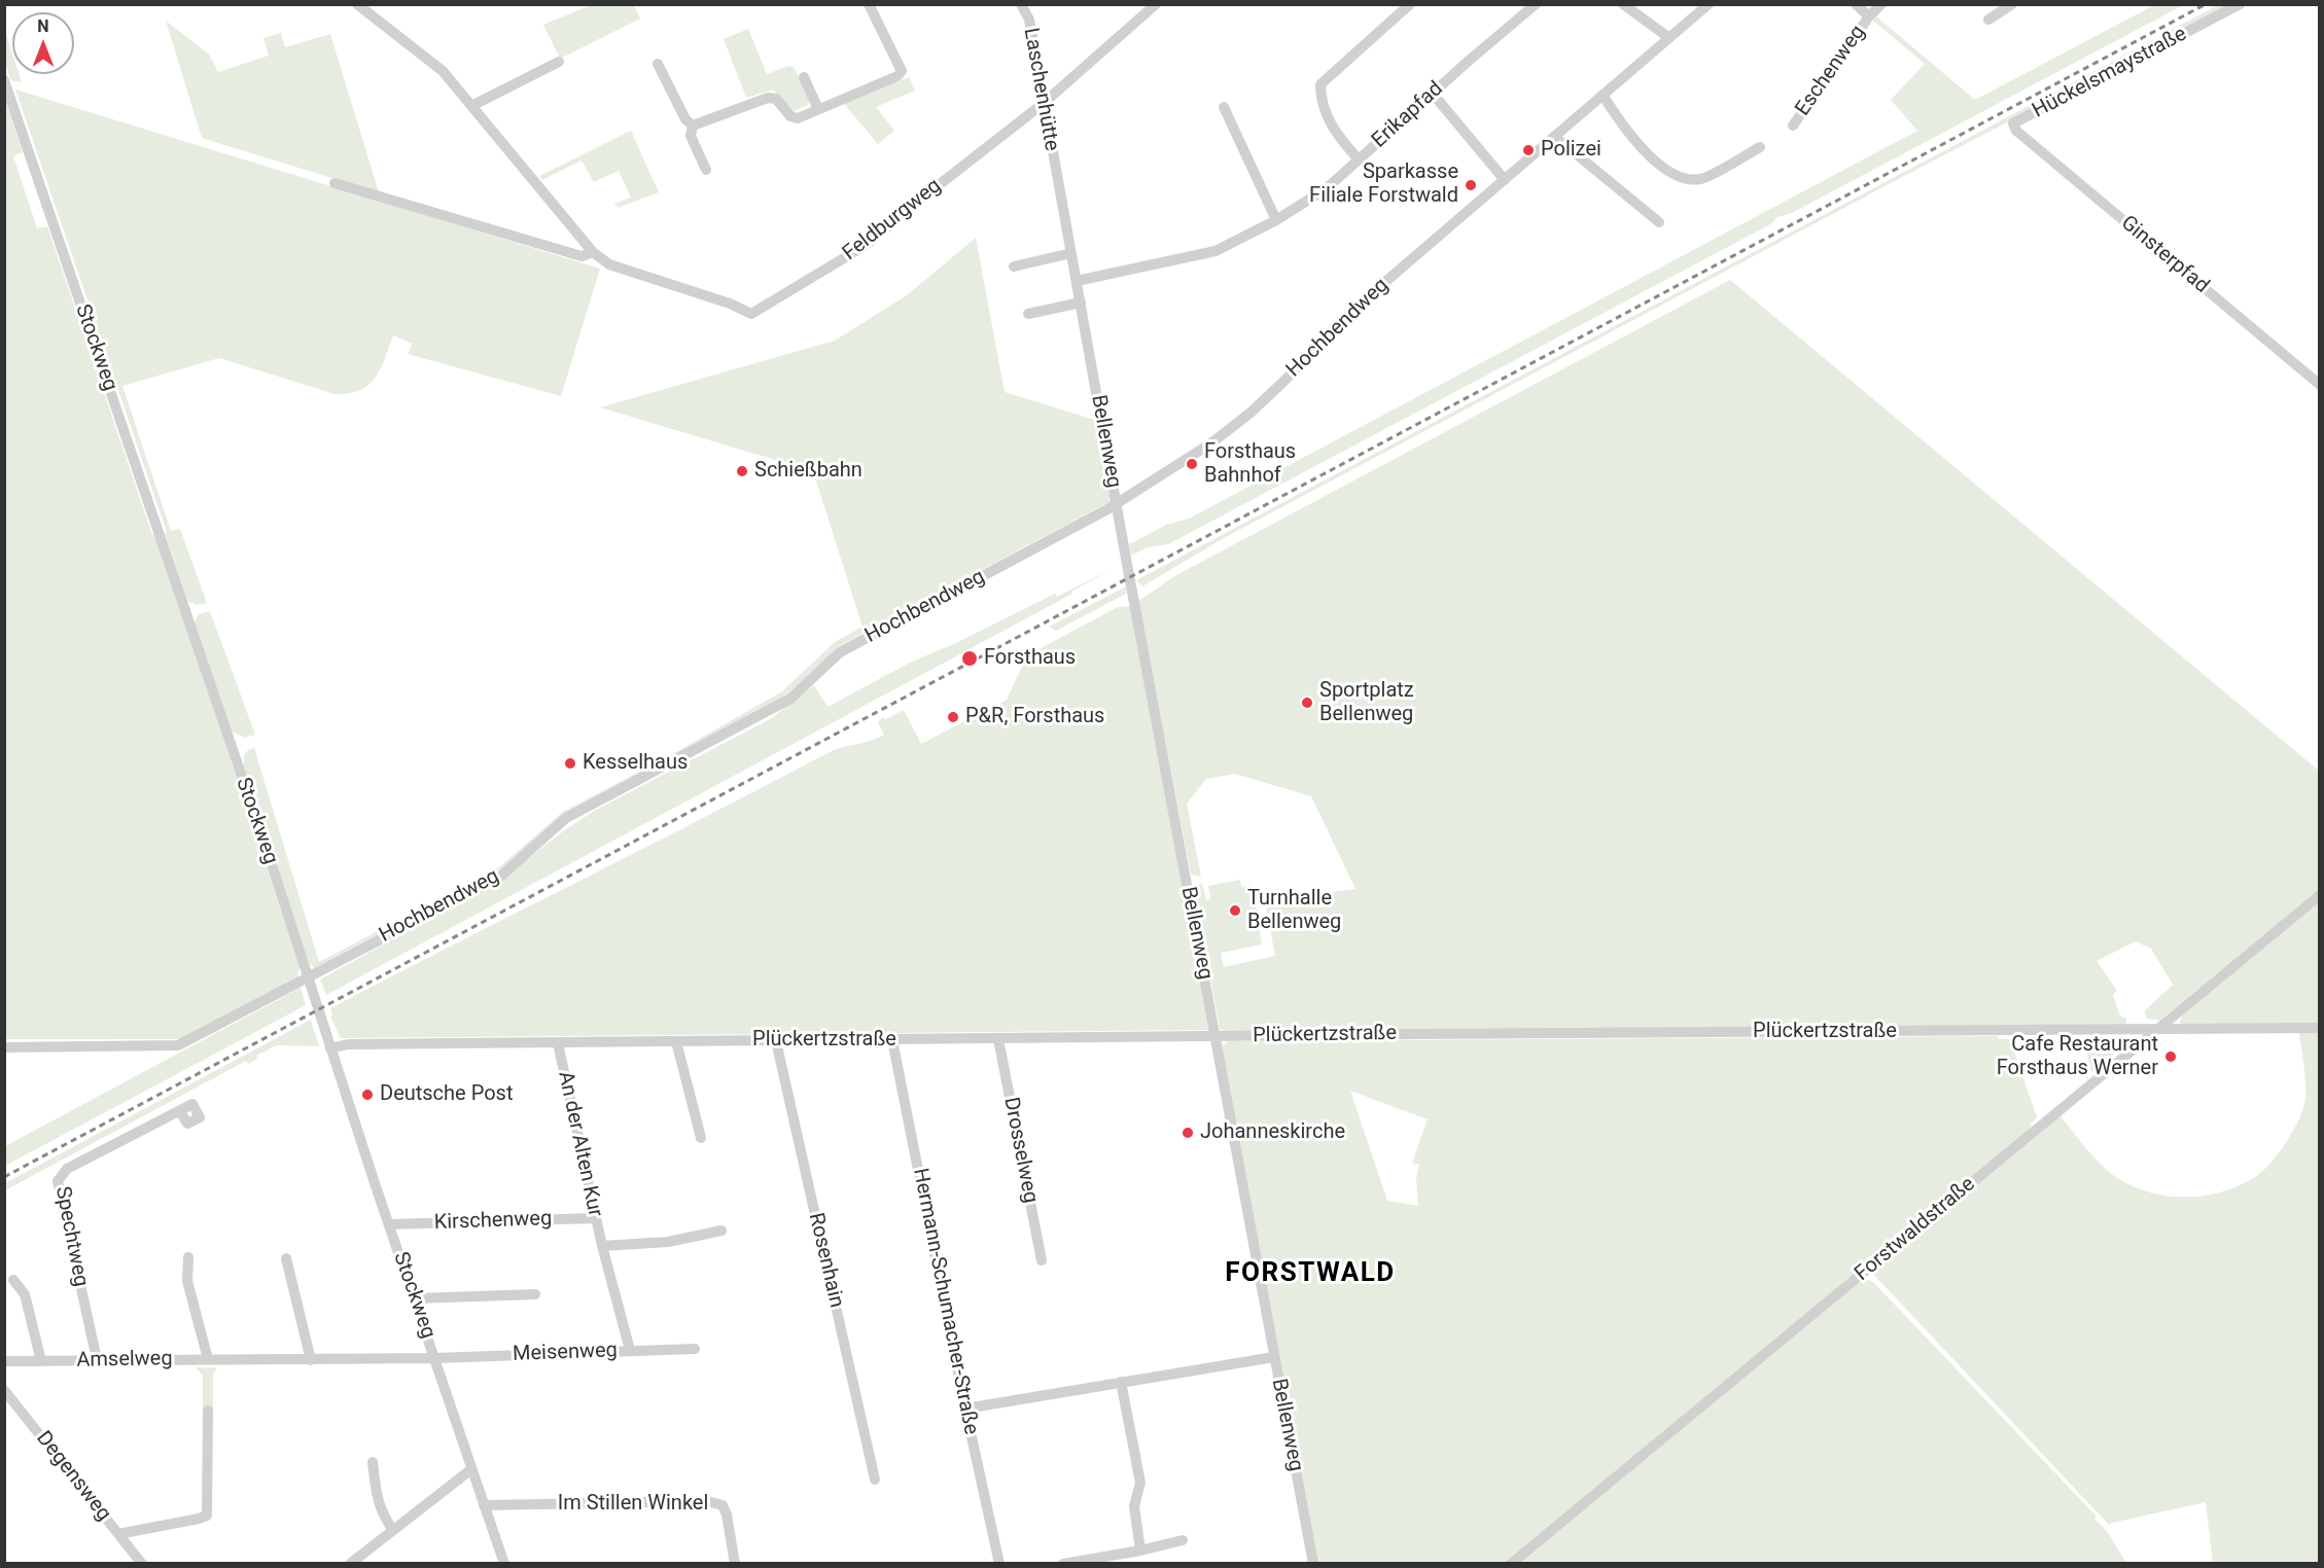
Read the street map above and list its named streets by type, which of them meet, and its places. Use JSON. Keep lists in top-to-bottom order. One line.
{"streets":{"street":["Eschenweg","Hückelsmaystraße","Laschenhütte","Erikapfad","Feldburgweg","Ginsterpfad","Hochbendweg","Stockweg","Bellenweg","Plückertzstraße","An der Alten Kur","Drosselweg","Kirschenweg","Forstwaldstraße","Spechtweg","Rosenhain","Hermann-Schumacher-Straße","Meisenweg","Amselweg","Degensweg","Im Stillen Winkel"]},"crossings":[["Hückelsmaystraße","Ginsterpfad"],["Laschenhütte","Feldburgweg"],["Laschenhütte","Bellenweg"],["Erikapfad","Bellenweg"],["Hochbendweg","Stockweg"],["Hochbendweg","Bellenweg"],["Stockweg","Plückertzstraße"],["Stockweg","Kirschenweg"],["Stockweg","Meisenweg"],["Stockweg","Amselweg"],["Stockweg","Im Stillen Winkel"],["Bellenweg","Plückertzstraße"],["Plückertzstraße","An der Alten Kur"],["Plückertzstraße","Drosselweg"],["Plückertzstraße","Forstwaldstraße"],["Plückertzstraße","Rosenhain"],["Plückertzstraße","Hermann-Schumacher-Straße"],["An der Alten Kur","Kirschenweg"],["An der Alten Kur","Meisenweg"],["Spechtweg","Amselweg"],["Meisenweg","Amselweg"]],"districts":["FORSTWALD"],"places":["Polizei","Sparkasse Filiale Forstwald","Forsthaus Bahnhof","Schießbahn","Forsthaus","Sportplatz Bellenweg","P&R, Forsthaus","Kesselhaus","Turnhalle Bellenweg","Cafe Restaurant Forsthaus Werner","Deutsche Post","Johanneskirche"],"north":"top"}
